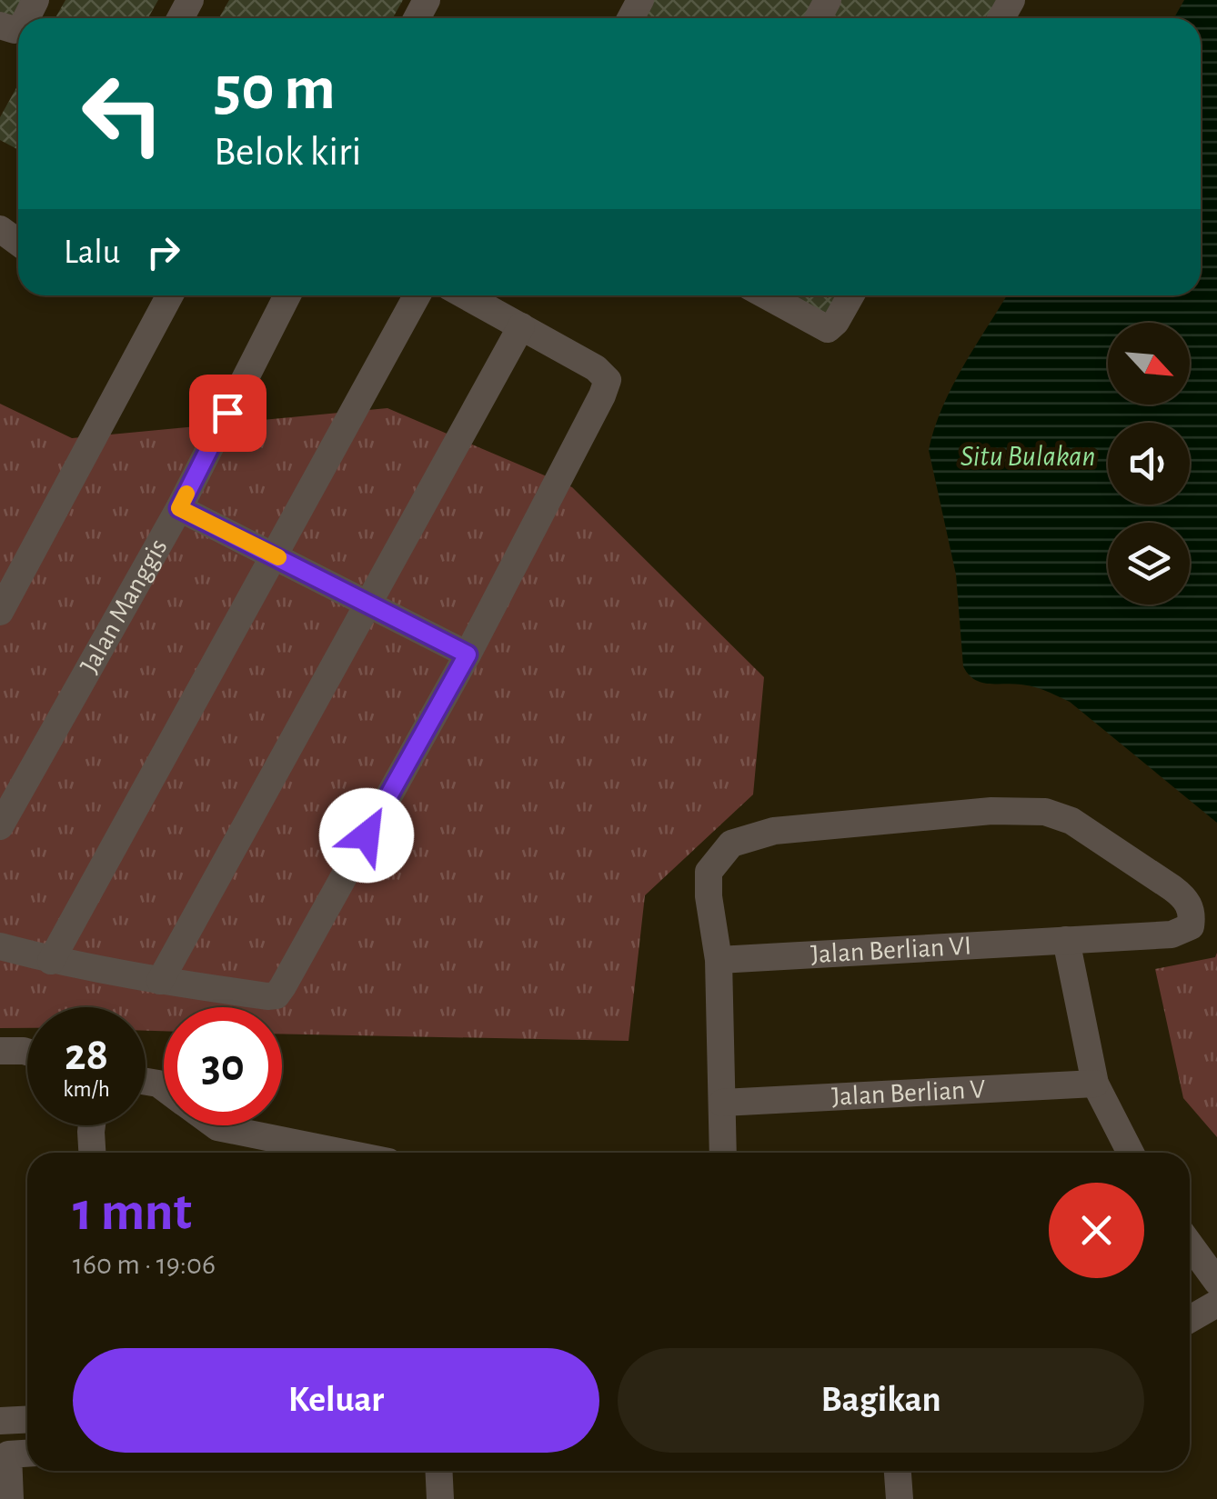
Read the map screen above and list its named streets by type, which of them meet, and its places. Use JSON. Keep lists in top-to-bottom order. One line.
{"streets":{"street":["Jalan Manggis","Jalan Berlian VI","Jalan Berlian V"]},"water":["Situ Bulakan"],"north":"bottom right","page":{"turn":["50 m","Belok kiri"],"then":"Lalu","speed":"28 km/h","limit":"30","heading":["1 mnt","160 m · 19:06"],"buttons":["Keluar","Bagikan"]}}
